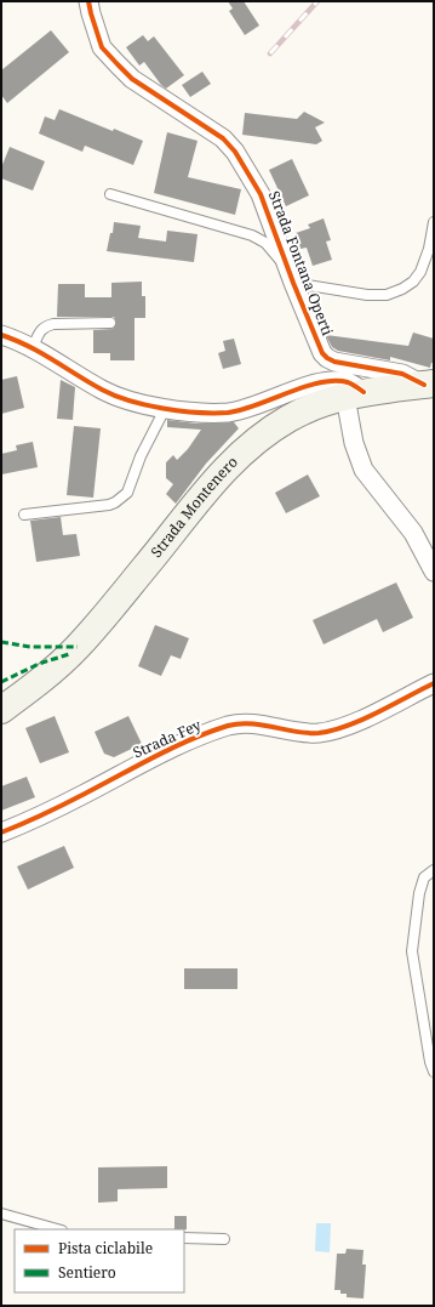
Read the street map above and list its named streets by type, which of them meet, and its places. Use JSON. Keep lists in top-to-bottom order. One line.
{"streets":{"main road":["Strada Montenero"],"street":["Strada Fontana Operti","Strada Fey"]},"crossings":[["Strada Fontana Operti","Strada Montenero"]],"legend":["Pista ciclabile","Sentiero"]}
